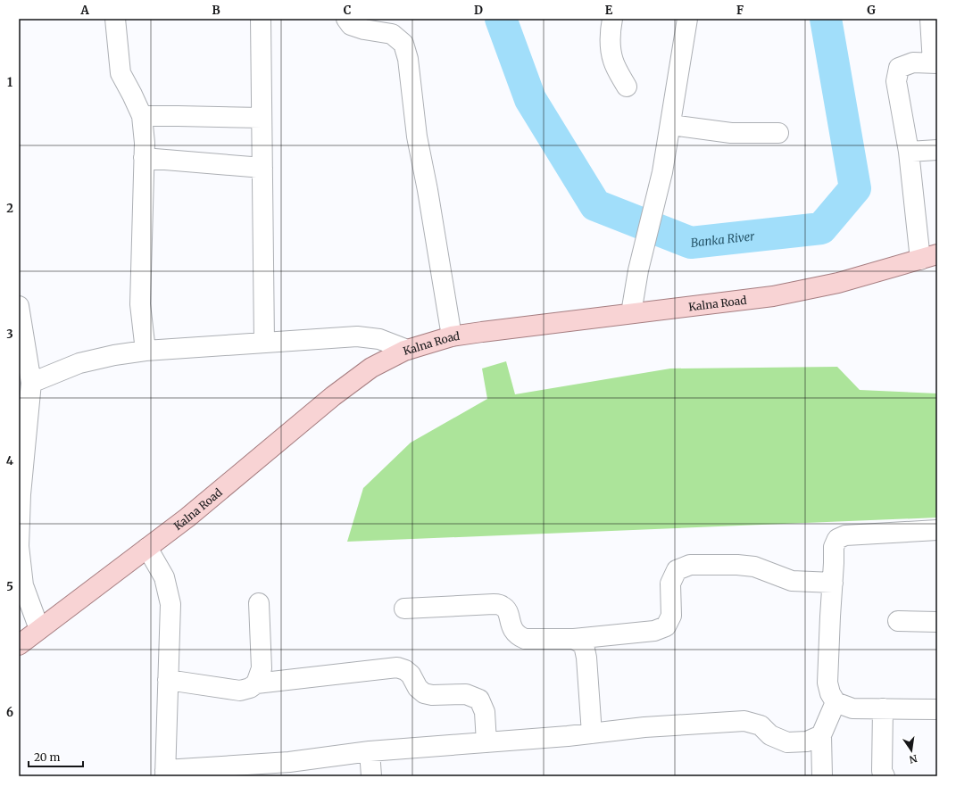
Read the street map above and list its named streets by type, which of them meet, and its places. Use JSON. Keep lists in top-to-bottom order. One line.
{"streets":{"main road":["Kalna Road"]},"water":["Banka River"],"scale_bar":"20 m","north":"bottom","grid":{"columns":["A","B","C","D","E","F","G"],"rows":["1","2","3","4","5","6"]}}
